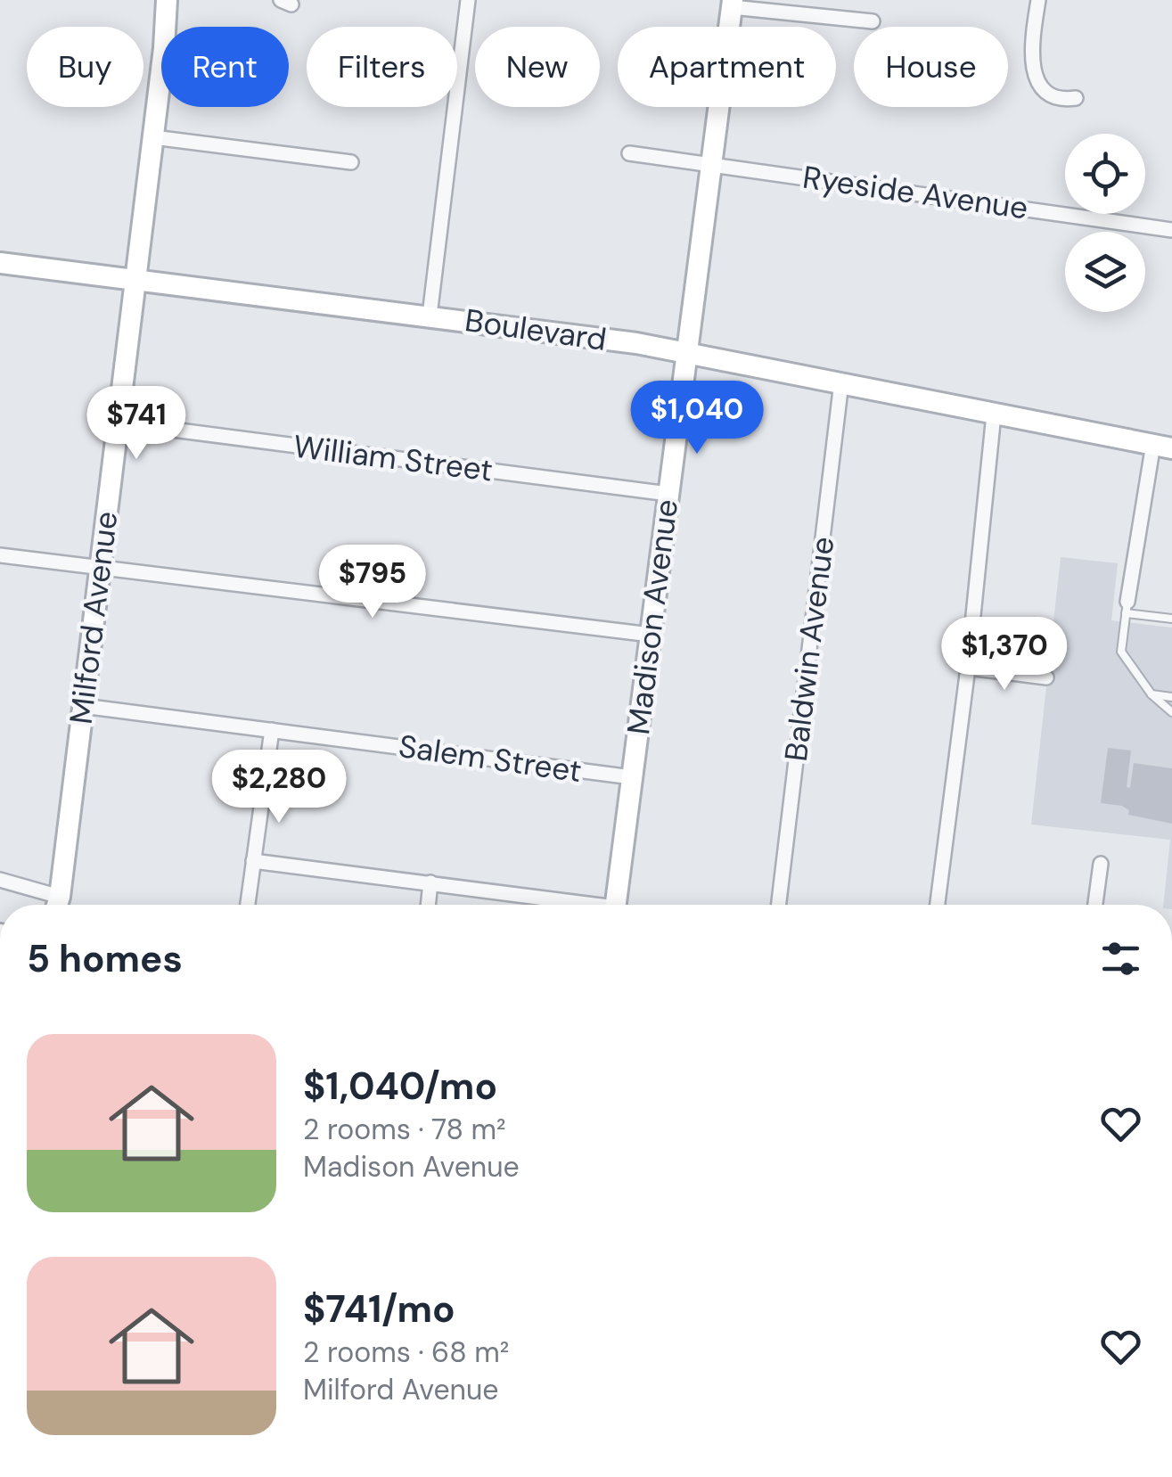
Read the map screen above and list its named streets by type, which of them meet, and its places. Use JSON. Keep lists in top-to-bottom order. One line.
{"streets":{"street":["Ryeside Avenue","Boulevard","William Street","Madison Avenue","Milford Avenue","Baldwin Avenue","Salem Street"]},"crossings":[["Ryeside Avenue","Madison Avenue"],["Boulevard","Madison Avenue"],["Boulevard","Milford Avenue"],["Boulevard","Baldwin Avenue"],["William Street","Madison Avenue"],["William Street","Milford Avenue"],["Madison Avenue","Salem Street"],["Milford Avenue","Salem Street"]],"page":{"chip":["Buy","Rent","Filters","New","Apartment","House"],"price":["$1,040","$741","$795","$1,370","$2,280"],"heading":"5 homes","list":[{"name":"$1,040/mo","note":"2 rooms · 78 m² · Madison Avenue"},{"name":"$741/mo","note":"2 rooms · 68 m² · Milford Avenue"}]}}
